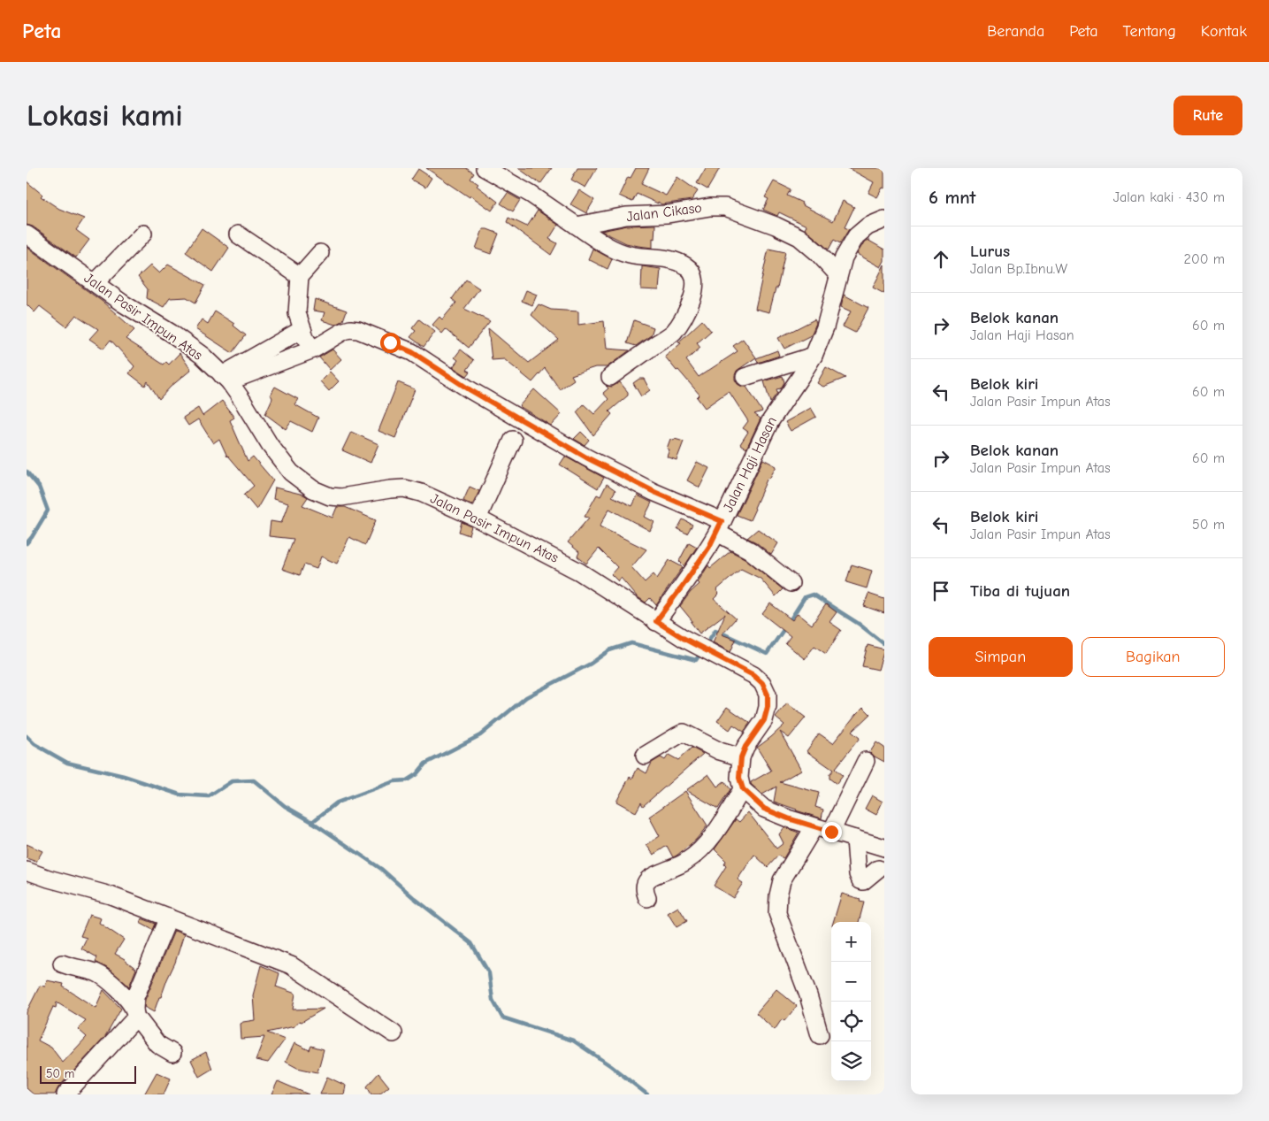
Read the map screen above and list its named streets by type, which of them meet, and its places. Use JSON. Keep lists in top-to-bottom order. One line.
{"streets":{"street":["Jalan Cikaso","Jalan Pasir Impun Atas","Jalan Haji Hasan"]},"crossings":[["Jalan Cikaso","Jalan Haji Hasan"],["Jalan Pasir Impun Atas","Jalan Haji Hasan"]],"scale_bar":"50 m","page":{"header":"Peta","nav":["Beranda","Peta","Tentang","Kontak"],"buttons":["Rute",["Simpan","Bagikan"]],"title":"Lokasi kami","heading":["6 mnt","Jalan kaki · 430 m"],"list":[["Lurus","Jalan Bp.Ibnu.W","200 m"],["Belok kanan","Jalan Haji Hasan","60 m"],["Belok kiri","Jalan Pasir Impun Atas","60 m"],["Belok kanan","Jalan Pasir Impun Atas","60 m"],["Belok kiri","Jalan Pasir Impun Atas","50 m"],"Tiba di tujuan"],"map_buttons":["+","−"],"scale":"50 m"}}
